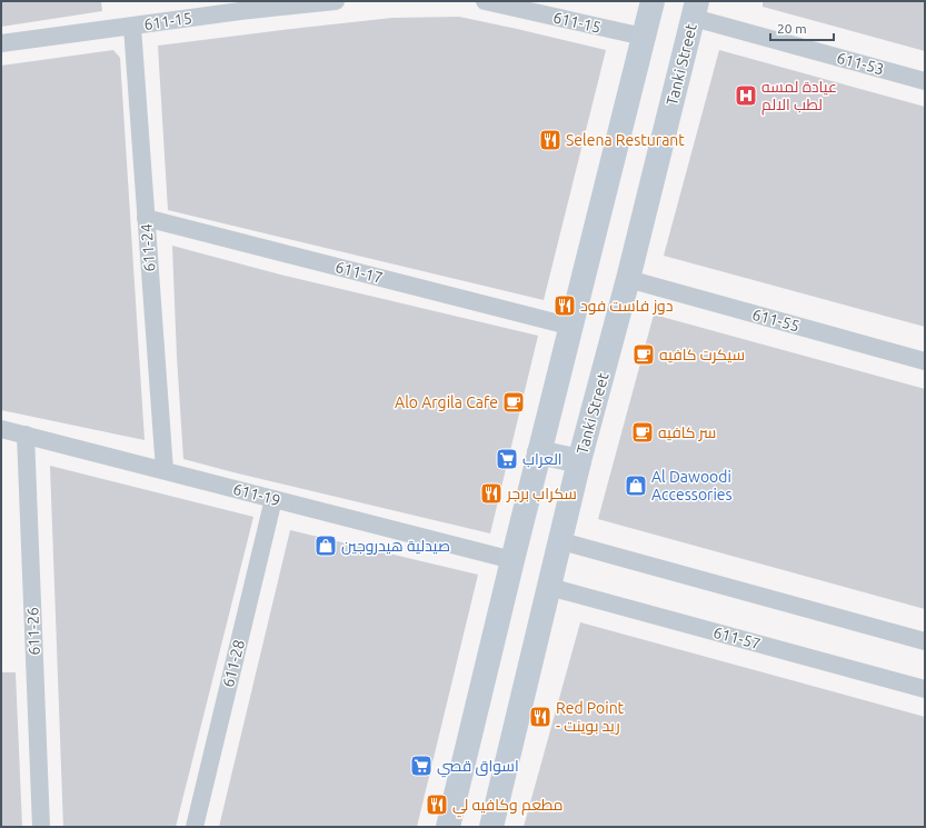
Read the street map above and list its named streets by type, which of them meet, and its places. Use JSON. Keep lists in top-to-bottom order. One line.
{"streets":{"street":["611-15","611-53","Tanki Street","611-24","611-17","611-55","611-19","611-26","611-57","611-28"]},"crossings":[["611-15","611-24"],["611-53","Tanki Street"],["Tanki Street","611-55"],["Tanki Street","611-57"],["611-24","611-17"],["611-24","611-19"],["611-19","611-26"],["611-19","611-28"]],"places":{"hospital":["عيادة لمسه لطب الالم"],"restaurant":["Selena Resturant","دوز فاست فود","سكراب برجر","Red Point - ريد بوينت","مطعم وكافيه لي"],"cafe":["سيكرت كافيه","Alo Argila Cafe","سر كافيه"],"supermarket":["العراب","اسواق قصي"],"shop":["Al Dawoodi Accessories","صيدلية هيدروجين"]},"scale_bar":"20 m"}
